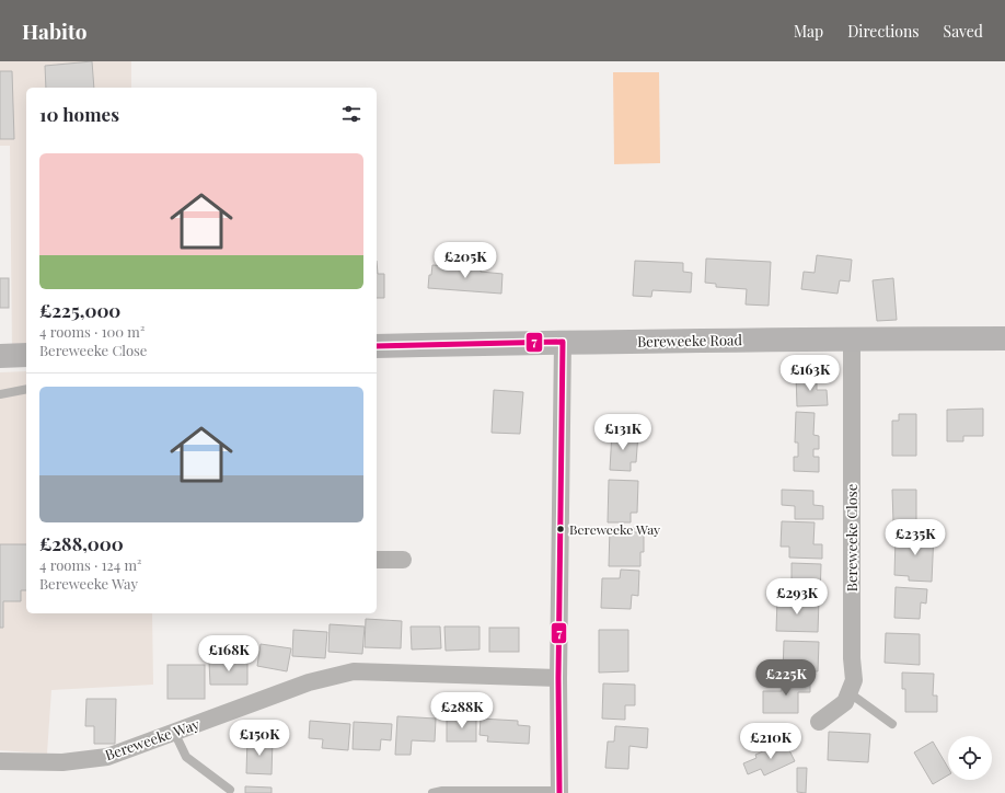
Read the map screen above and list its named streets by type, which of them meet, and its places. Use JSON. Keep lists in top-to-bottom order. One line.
{"streets":{"main road":["Bereweeke Road"],"street":["Bereweeke Close","Bereweeke Way"]},"crossings":[["Bereweeke Road","Bereweeke Close"]],"places":["Bereweeke Way"],"lines":["transit line 7"],"page":{"header":"Habito","nav":["Map","Directions","Saved"],"heading":"10 homes","list":[{"name":"£225,000","note":"4 rooms · 100 m² · Bereweeke Close"},{"name":"£288,000","note":"4 rooms · 124 m² · Bereweeke Way"}],"price":["£205K","£163K","£131K","£235K","£293K","£168K","£225K","£288K","£150K","£210K"]}}
